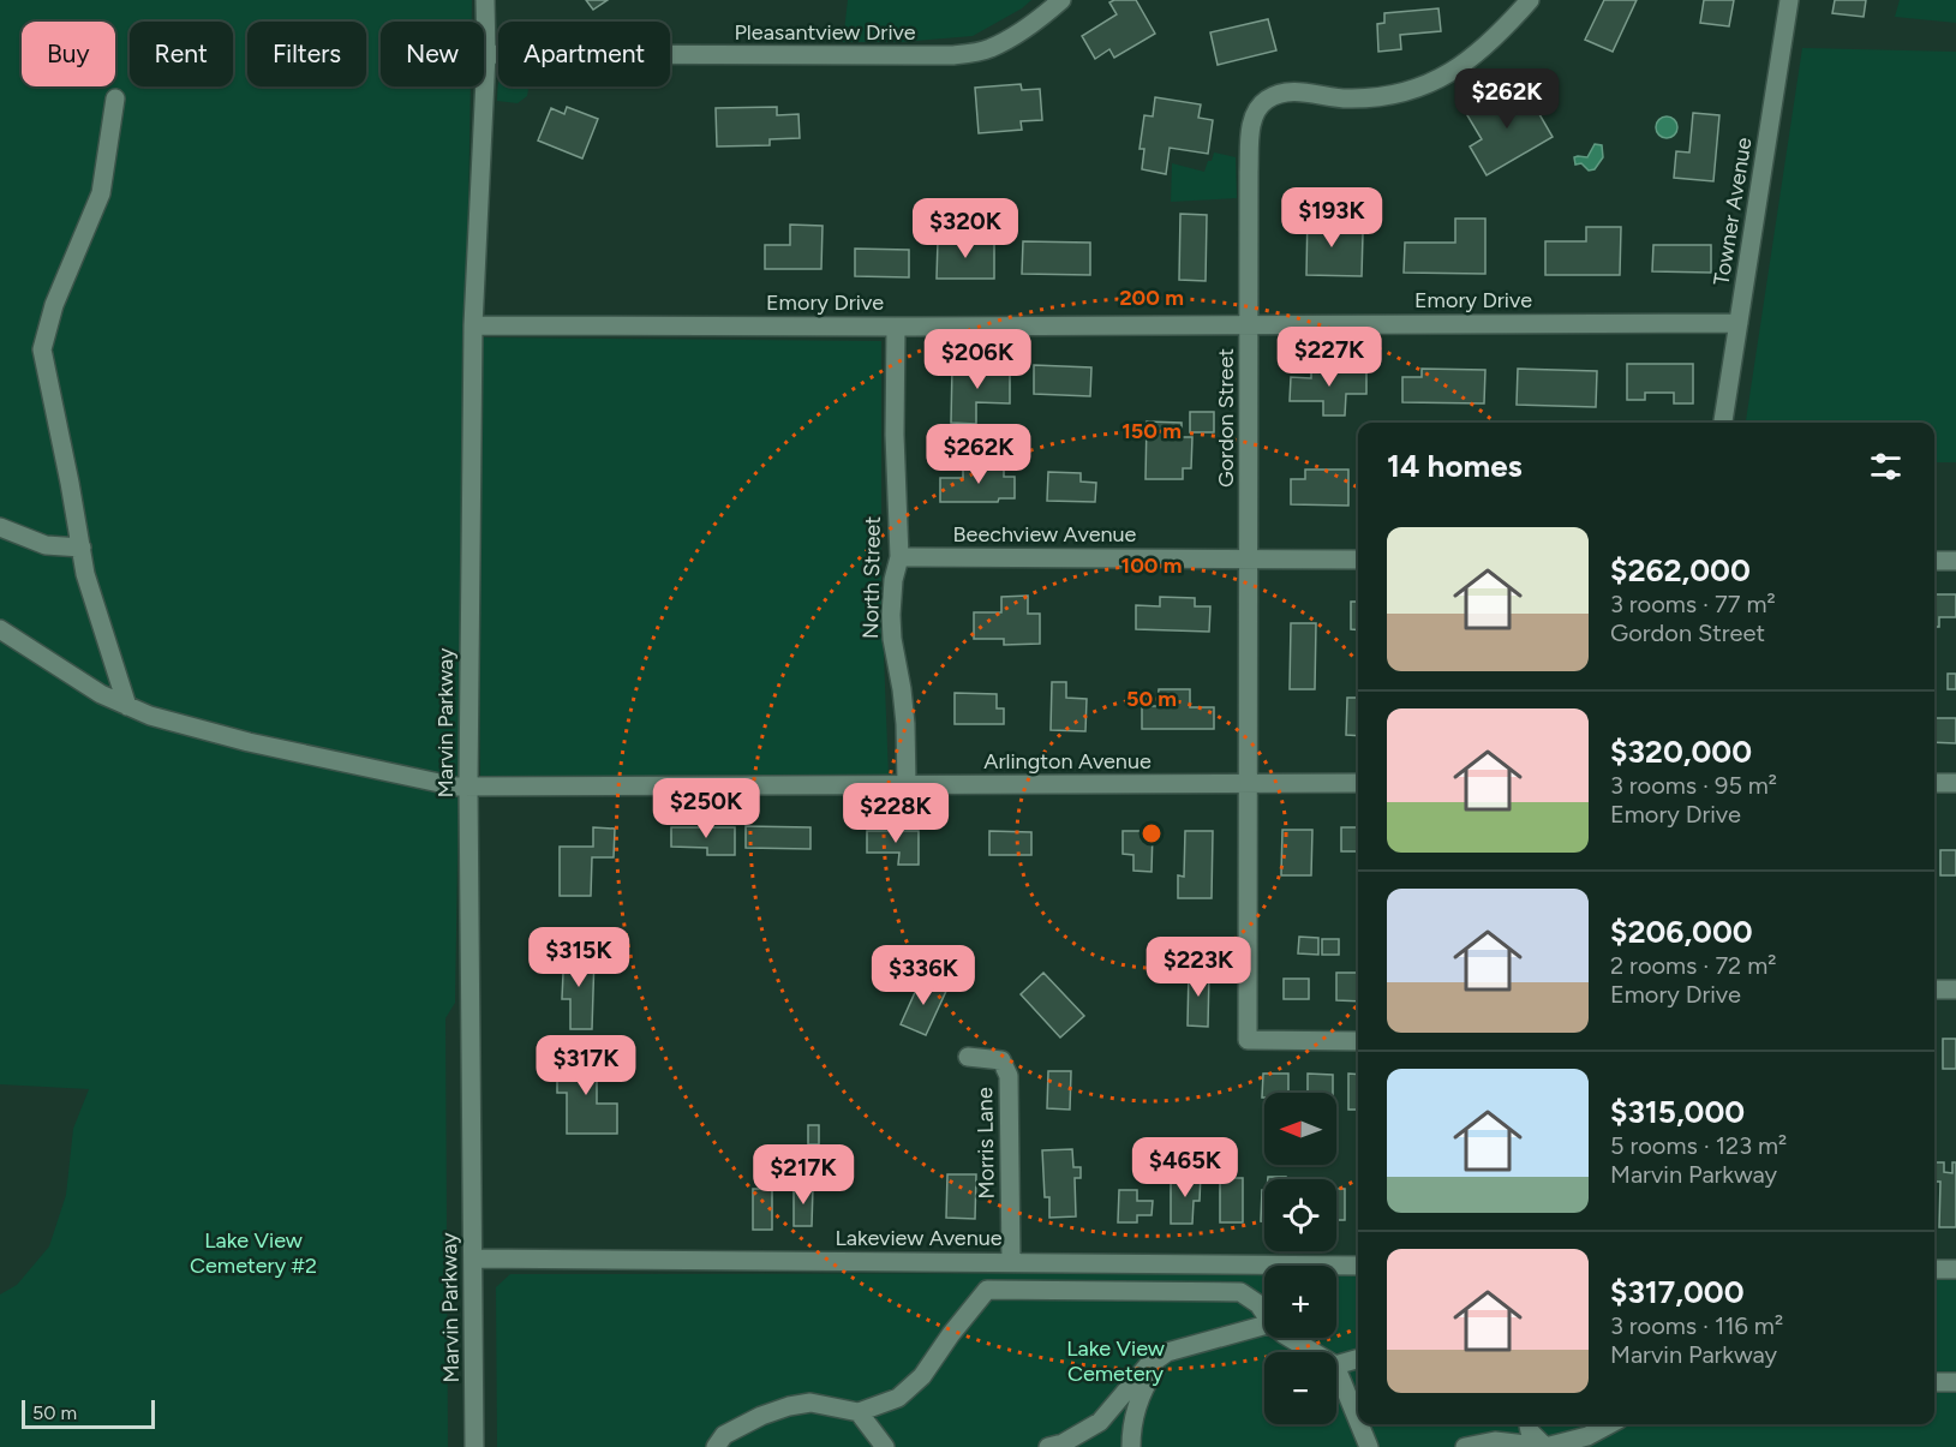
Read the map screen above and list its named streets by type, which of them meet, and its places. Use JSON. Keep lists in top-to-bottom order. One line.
{"streets":{"street":["Pleasantview Drive","Towner Avenue","Emory Drive","Gordon Street","Beechview Avenue","North Street","Marvin Parkway","Arlington Avenue","Morris Lane","Lakeview Avenue"]},"crossings":[["Pleasantview Drive","Marvin Parkway"],["Towner Avenue","Emory Drive"],["Emory Drive","Gordon Street"],["Emory Drive","North Street"],["Emory Drive","Marvin Parkway"],["Gordon Street","Beechview Avenue"],["Gordon Street","Arlington Avenue"],["Beechview Avenue","North Street"],["North Street","Arlington Avenue"],["Marvin Parkway","Arlington Avenue"],["Marvin Parkway","Lakeview Avenue"],["Morris Lane","Lakeview Avenue"]],"parks":["Lake View Cemetery #2","Lake View Cemetery"],"scale_bar":"50 m","north":"left","page":{"chip":["Buy","Rent","Filters","New","Apartment"],"price":["$262K","$193K","$320K","$227K","$206K","$262K","$250K","$228K","$315K","$223K","$336K","$317K","$465K","$217K"],"heading":"14 homes","list":[{"name":"$262,000","note":"3 rooms · 77 m² · Gordon Street"},{"name":"$320,000","note":"3 rooms · 95 m² · Emory Drive"},{"name":"$206,000","note":"2 rooms · 72 m² · Emory Drive"},{"name":"$315,000","note":"5 rooms · 123 m² · Marvin Parkway"},{"name":"$317,000","note":"3 rooms · 116 m² · Marvin Parkway"}],"map_buttons":["+","−"],"scale":"50 m"},"rings":["200 m","150 m","100 m","50 m"]}
